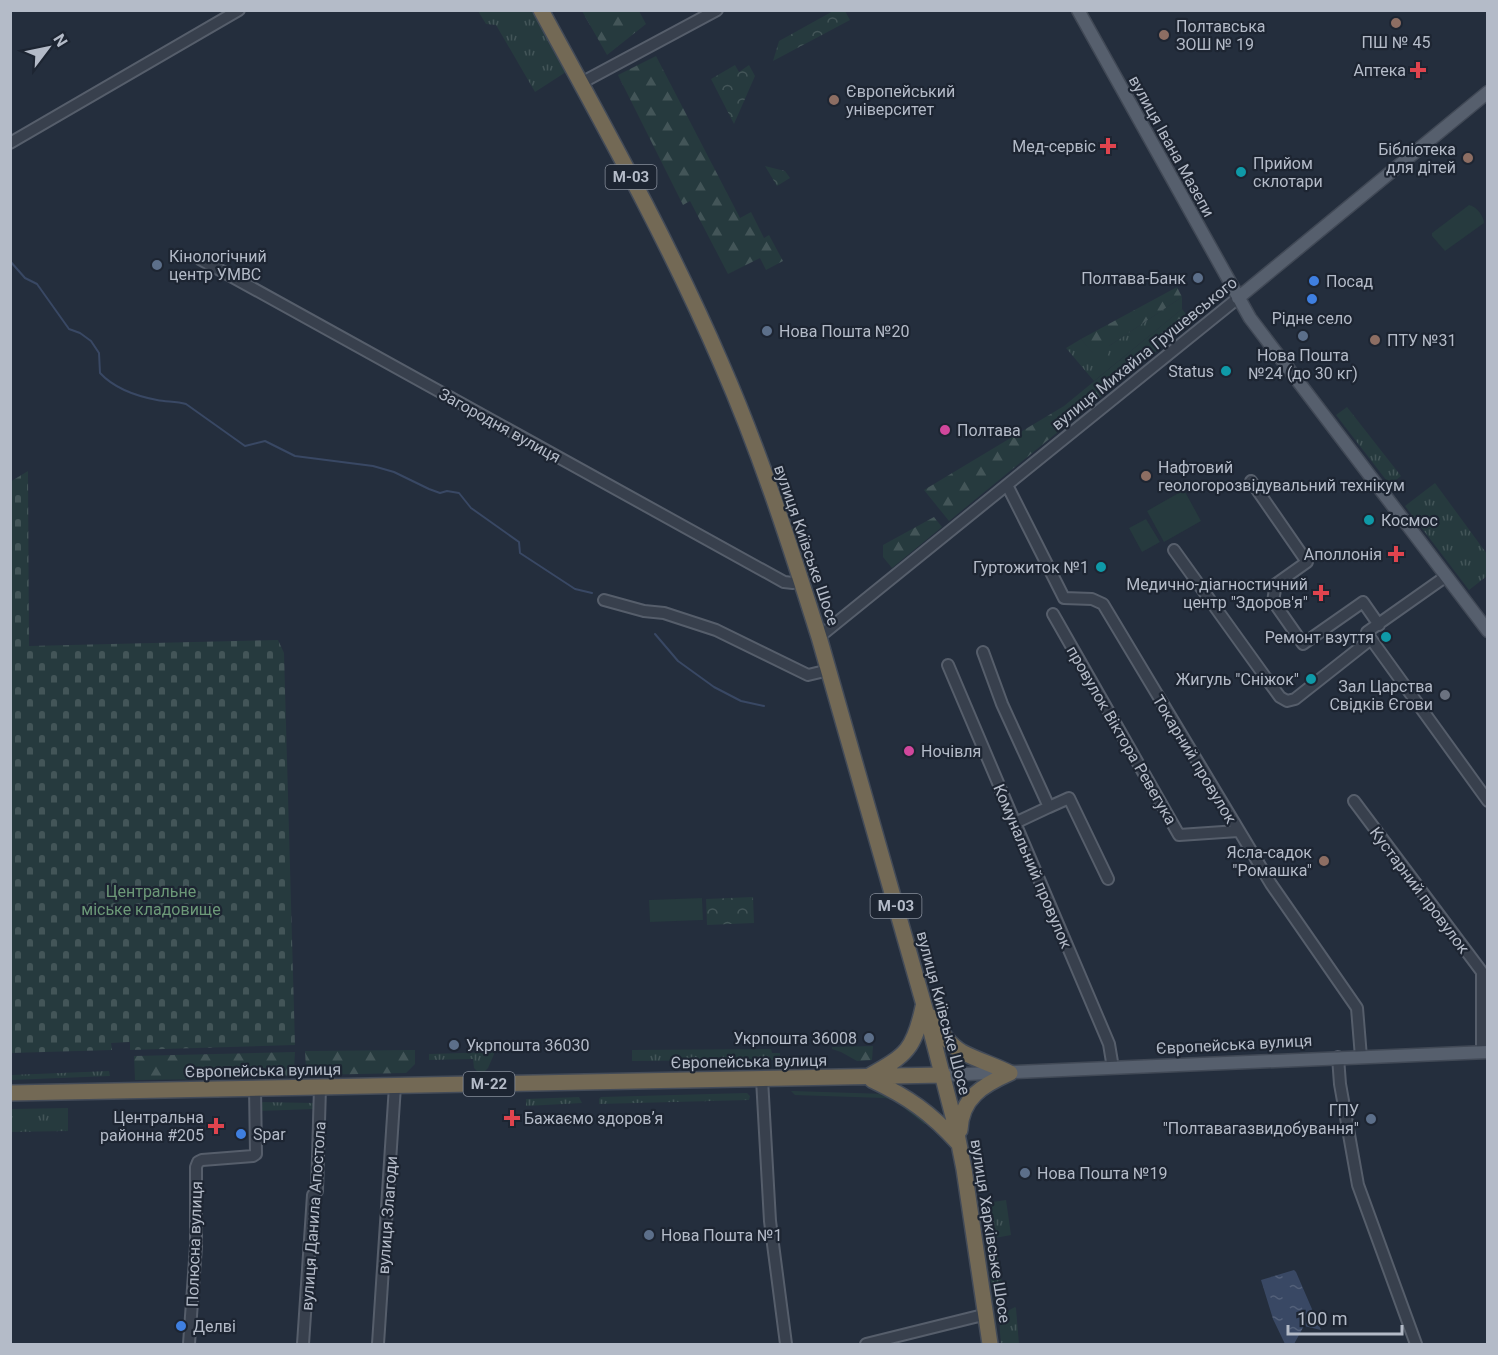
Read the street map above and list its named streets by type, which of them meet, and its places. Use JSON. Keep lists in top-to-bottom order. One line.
{"streets":{"highway":["М-03","вулиця Київське Шосе","Європейська вулиця","М-22","вулиця Харківське Шосе"],"main road":["вулиця Івана Мазепи","вулиця Михайла Грушевського"],"street":["Загородня вулиця","провулок Віктора Ревегука","Токарний провулок","Комунальний провулок","Кустарний провулок","вулиця Злагоди","вулиця Данила Апостола","Полюсна вулиця"]},"crossings":[["вулиця Івана Мазепи","вулиця Михайла Грушевського"],["вулиця Михайла Грушевського","вулиця Київське Шосе"],["вулиця Михайла Грушевського","Токарний провулок"],["Загородня вулиця","вулиця Київське Шосе"],["вулиця Київське Шосе","Європейська вулиця"],["вулиця Київське Шосе","вулиця Харківське Шосе"],["провулок Віктора Ревегука","Токарний провулок"],["Токарний провулок","Європейська вулиця"],["Комунальний провулок","Європейська вулиця"],["Кустарний провулок","Європейська вулиця"],["Європейська вулиця","вулиця Злагоди"],["Європейська вулиця","вулиця Данила Апостола"],["Європейська вулиця","Полюсна вулиця"]],"parks":["Центральне міське кладовище"],"places":{"other":["ПШ № 45","Полтавська ЗОШ № 19","Європейський університет","Бібліотека для дітей","Прийом склотари","Кінологічний центр УМВС","Полтава-Банк","Посад","Рідне село","Нова Пошта №20","Нова Пошта №24 (до 30 кг)","ПТУ №31","Status","Полтава","Нафтовий геологорозвідувальний технікум","Космос","Гуртожиток №1","Ремонт взуття","Жигуль \"Сніжок\"","Зал Царства Cвідків Єгови","Ночівля","Ясла-садок \"Ромашка\"","Укрпошта 36008","Укрпошта 36030","ГПУ \"Полтавагазвидобування\"","Spar","Нова Пошта №19","Нова Пошта №1","Делві"],"health":["Аптека","Мед-сервіс","Аполлонія","Медично-діагностичний центр \"Здоров'я\"","Бажаємо здоровʼя","Центральна районна #205"]},"scale_bar":"100 m","north":"top right"}
